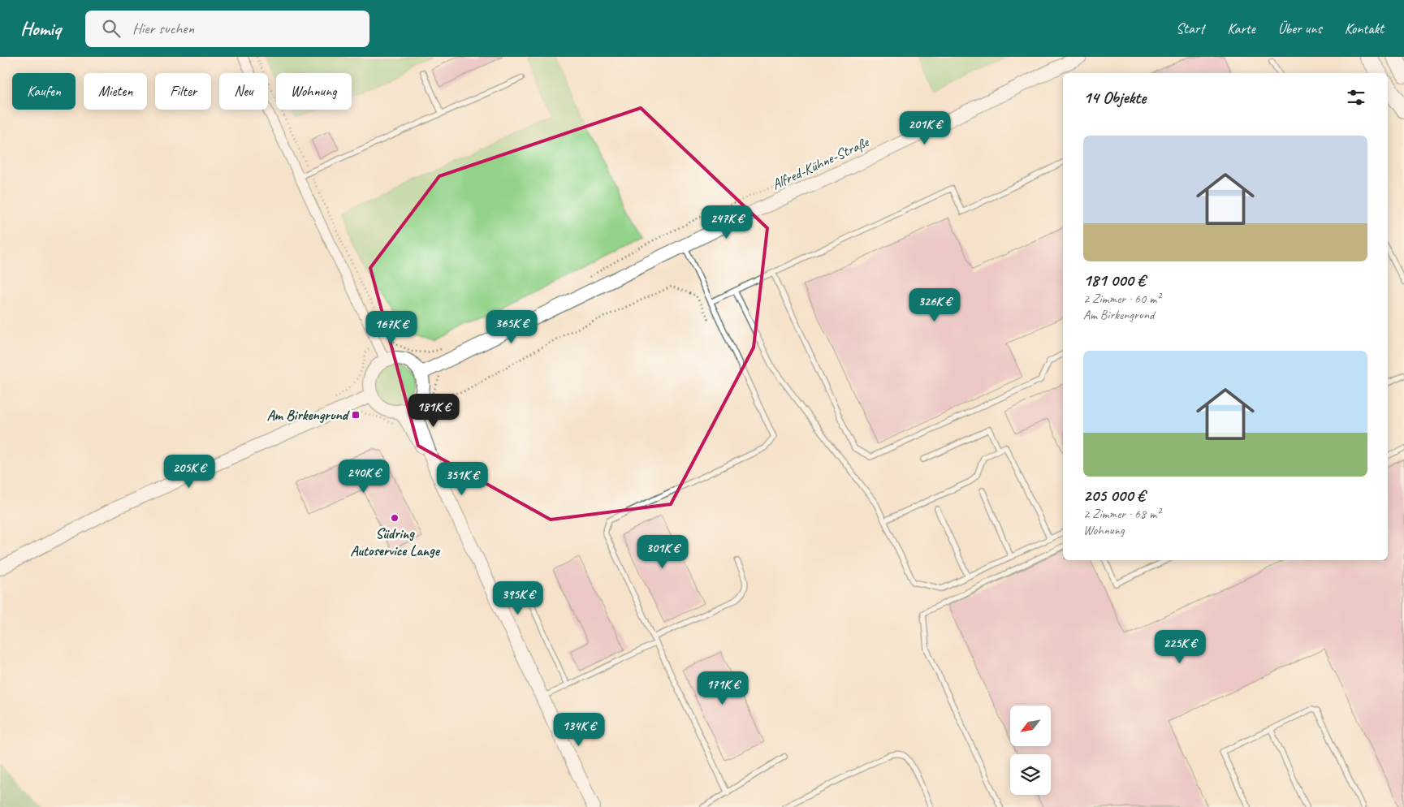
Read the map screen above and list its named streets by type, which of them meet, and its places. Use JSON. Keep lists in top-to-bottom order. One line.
{"streets":{"main road":["Alfred-Kühne-Straße"]},"places":{"transit":["Am Birkengrund"],"other":["Südring Autoservice Lange"]},"north":"bottom left","page":{"header":"Homiq","search":"Hier suchen","nav":["Start","Karte","Über uns","Kontakt"],"chip":["Kaufen","Mieten","Filter","Neu","Wohnung"],"heading":"14 Objekte","price":["201K €","247K €","326K €","365K €","167K €","181K €","205K €","240K €","351K €","301K €","395K €","225K €","171K €","134K €"],"list":[{"name":"181 000 €","note":"2 Zimmer · 60 m² · Am Birkengrund"},{"name":"205 000 €","note":"2 Zimmer · 68 m² · Wohnung"}]}}
